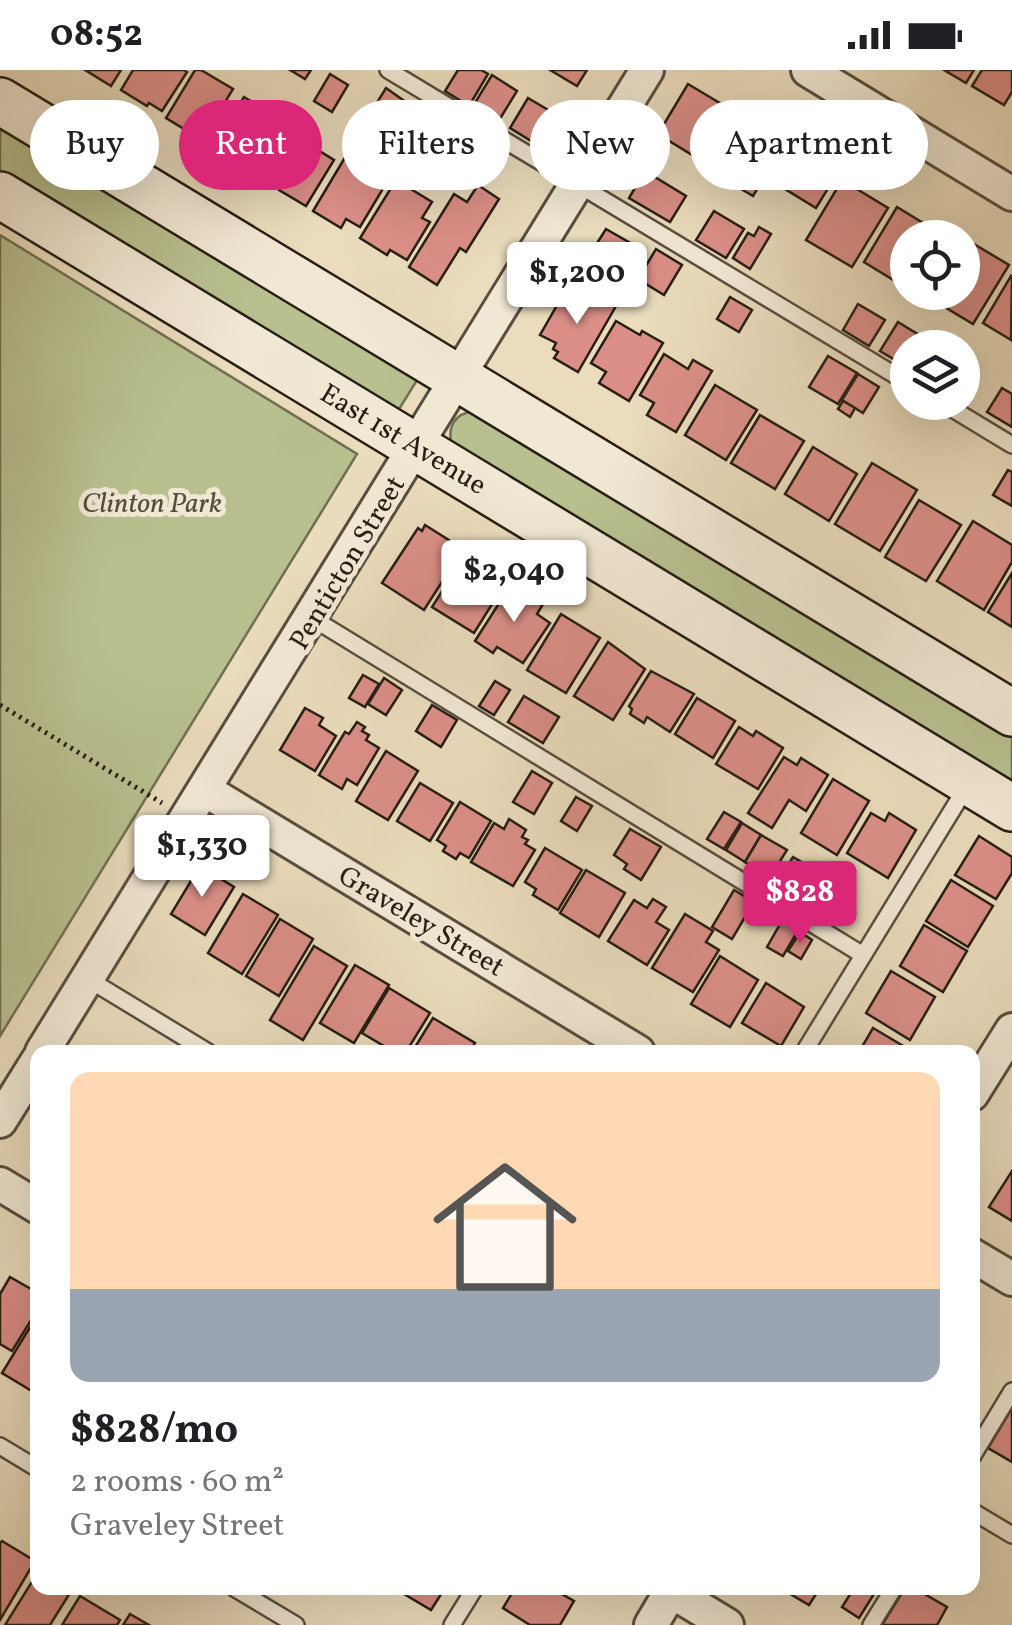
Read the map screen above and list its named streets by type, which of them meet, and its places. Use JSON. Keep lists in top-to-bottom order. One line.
{"streets":{"main road":["East 1st Avenue"],"street":["Penticton Street","Graveley Street"]},"crossings":[["East 1st Avenue","Penticton Street"],["Penticton Street","Graveley Street"]],"parks":["Clinton Park"],"page":{"status":"08:52","chip":["Buy","Rent","Filters","New","Apartment"],"price":["$1,200","$2,040","$1,330","$828"],"list":[{"name":"$828/mo","note":"2 rooms · 60 m² · Graveley Street"}]}}
